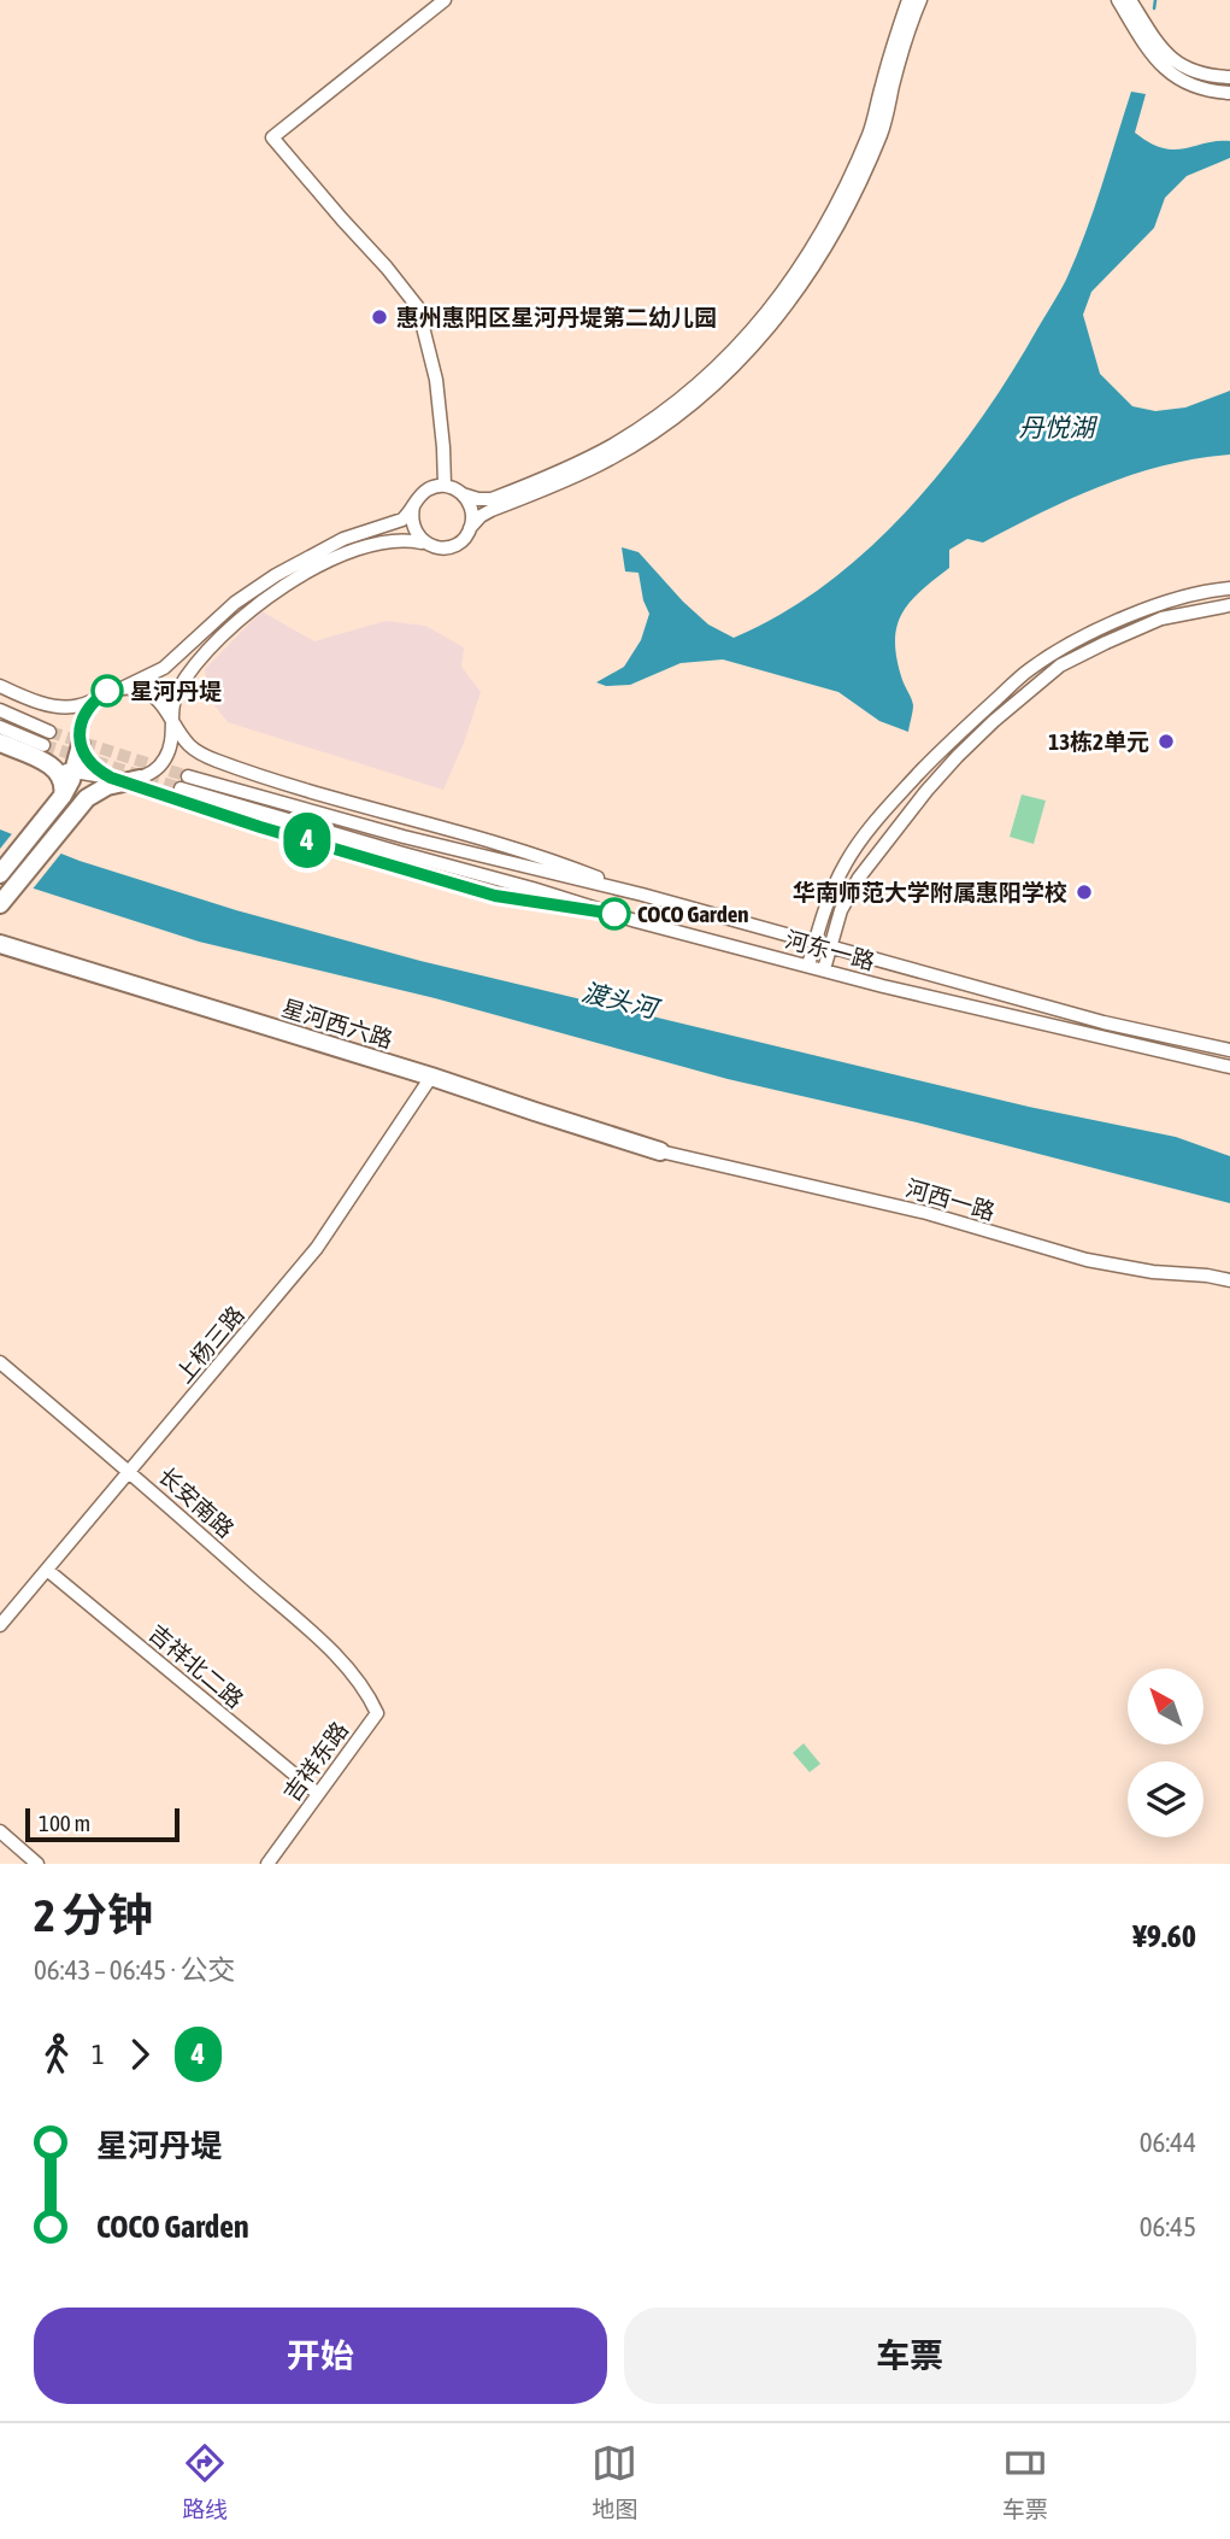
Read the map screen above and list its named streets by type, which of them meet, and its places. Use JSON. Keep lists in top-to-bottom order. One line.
{"streets":{"street":["河东一路","星河西六路","河西一路","上杨三路","长安南路","吉祥北二路","吉祥东路"]},"crossings":[["星河西六路","河西一路"],["星河西六路","上杨三路"],["上杨三路","长安南路"],["上杨三路","吉祥北二路"],["长安南路","吉祥东路"],["吉祥北二路","吉祥东路"]],"water":["丹悦湖","渡头河"],"places":["惠州惠阳区星河丹堤第二幼儿园","星河丹堤","13栋2单元","华南师范大学附属惠阳学校","COCO Garden"],"lines":["bus line 4"],"scale_bar":"100 m","north":"top left","page":{"on_map":"4","scale":"100 m","heading":["2 分钟","06:43 – 06:45 · 公交","¥9.60"],"legs":["1","4"],"list":[{"name":"星河丹堤","value":"06:44"},{"name":"COCO Garden","value":"06:45"}],"buttons":["开始","车票"],"tabs":["路线","地图","车票"]}}
